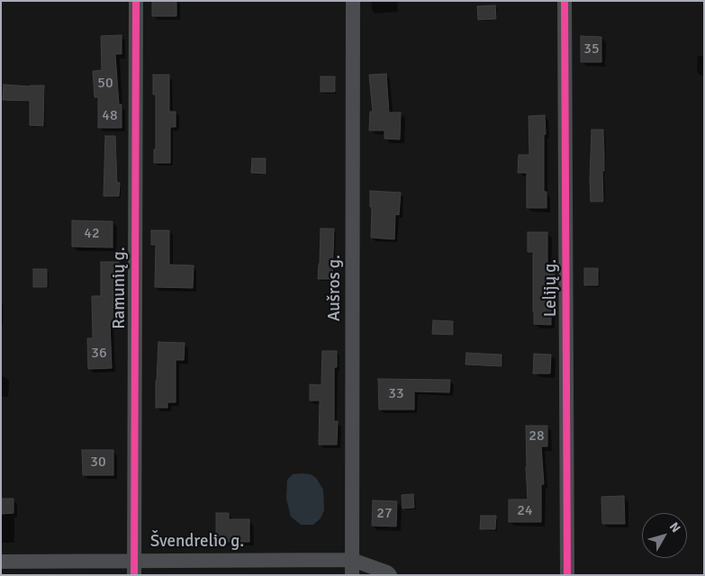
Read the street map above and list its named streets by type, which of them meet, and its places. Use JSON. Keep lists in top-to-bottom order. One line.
{"streets":{"street":["Ramunių g.","Aušros g.","Lelijų g.","Švendrelio g."]},"crossings":[["Ramunių g.","Švendrelio g."],["Aušros g.","Švendrelio g."]],"house_numbers":["35","50","48","42","36","33","28","30","24","27"],"north":"top right"}
